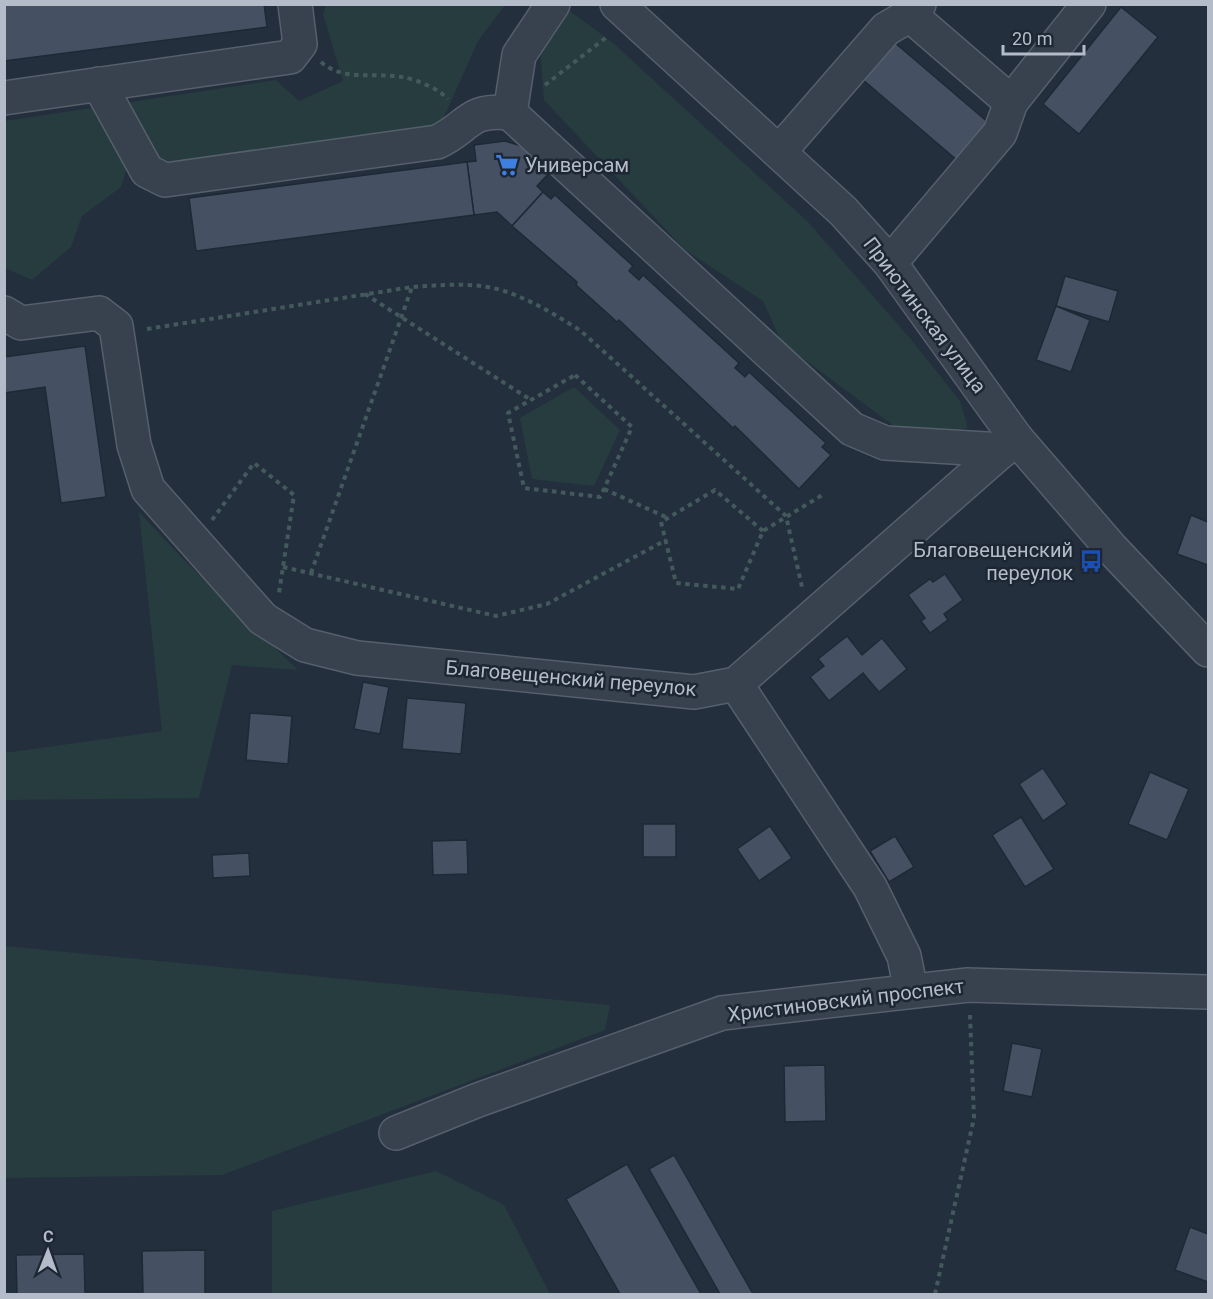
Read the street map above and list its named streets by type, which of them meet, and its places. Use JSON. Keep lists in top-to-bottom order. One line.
{"streets":{"street":["Приютинская улица","Благовещенский переулок","Христиновский проспект"]},"places":{"supermarket":["Универсам"],"bus stop":["Благовещенский переулок"]},"scale_bar":"20 m","north":"top"}
